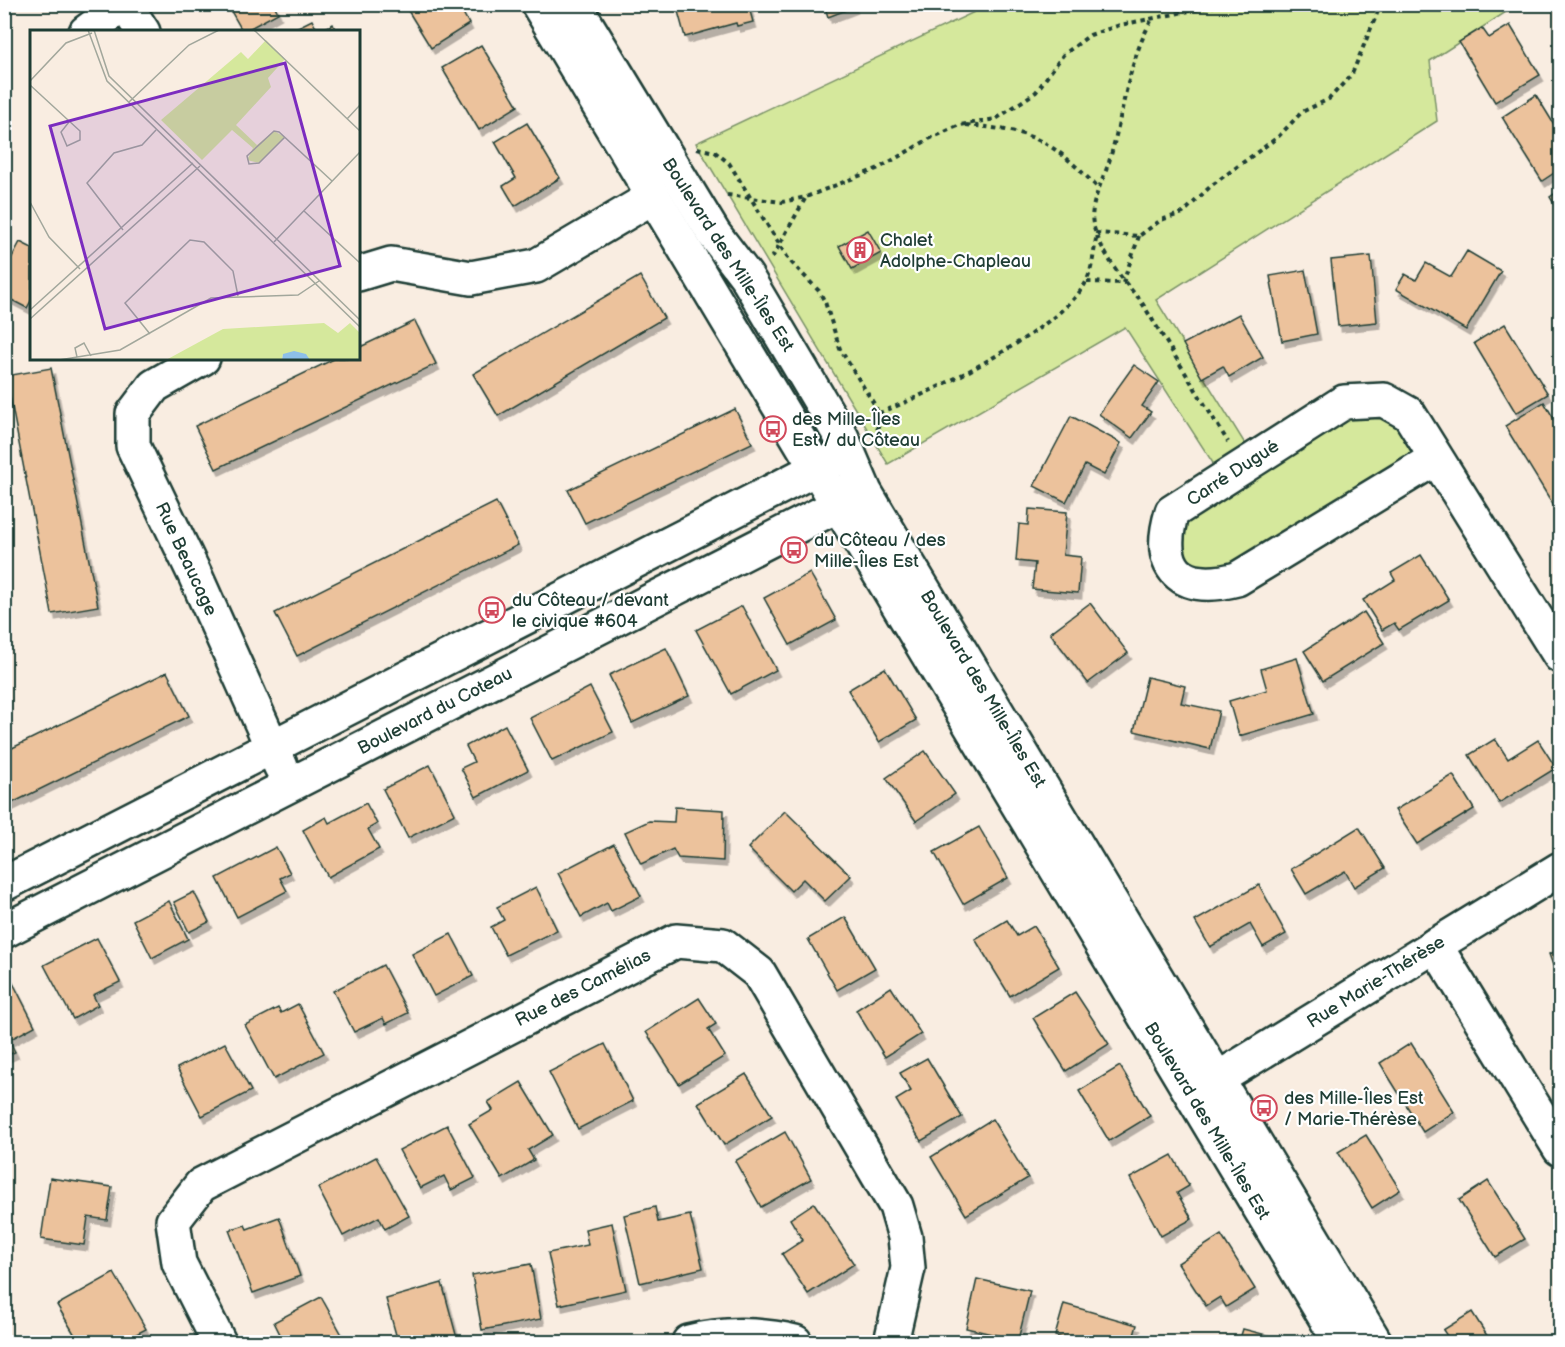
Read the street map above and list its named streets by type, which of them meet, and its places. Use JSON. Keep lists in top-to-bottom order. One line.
{"streets":{"street":["Boulevard des Mille-Îles Est","Carré Dugué","Rue Beaucage","Boulevard du Coteau","Rue Marie-Thérèse","Rue des Camélias"]},"crossings":[["Boulevard des Mille-Îles Est","Boulevard du Coteau"],["Boulevard des Mille-Îles Est","Rue Marie-Thérèse"],["Rue Beaucage","Boulevard du Coteau"]],"places":{"building":["Chalet Adolphe-Chapleau"],"bus stop":["des Mille-Îles Est / du Côteau","du Côteau / des Mille-Îles Est","du Côteau / devant le civique #604","des Mille-Îles Est / Marie-Thérèse"]}}
